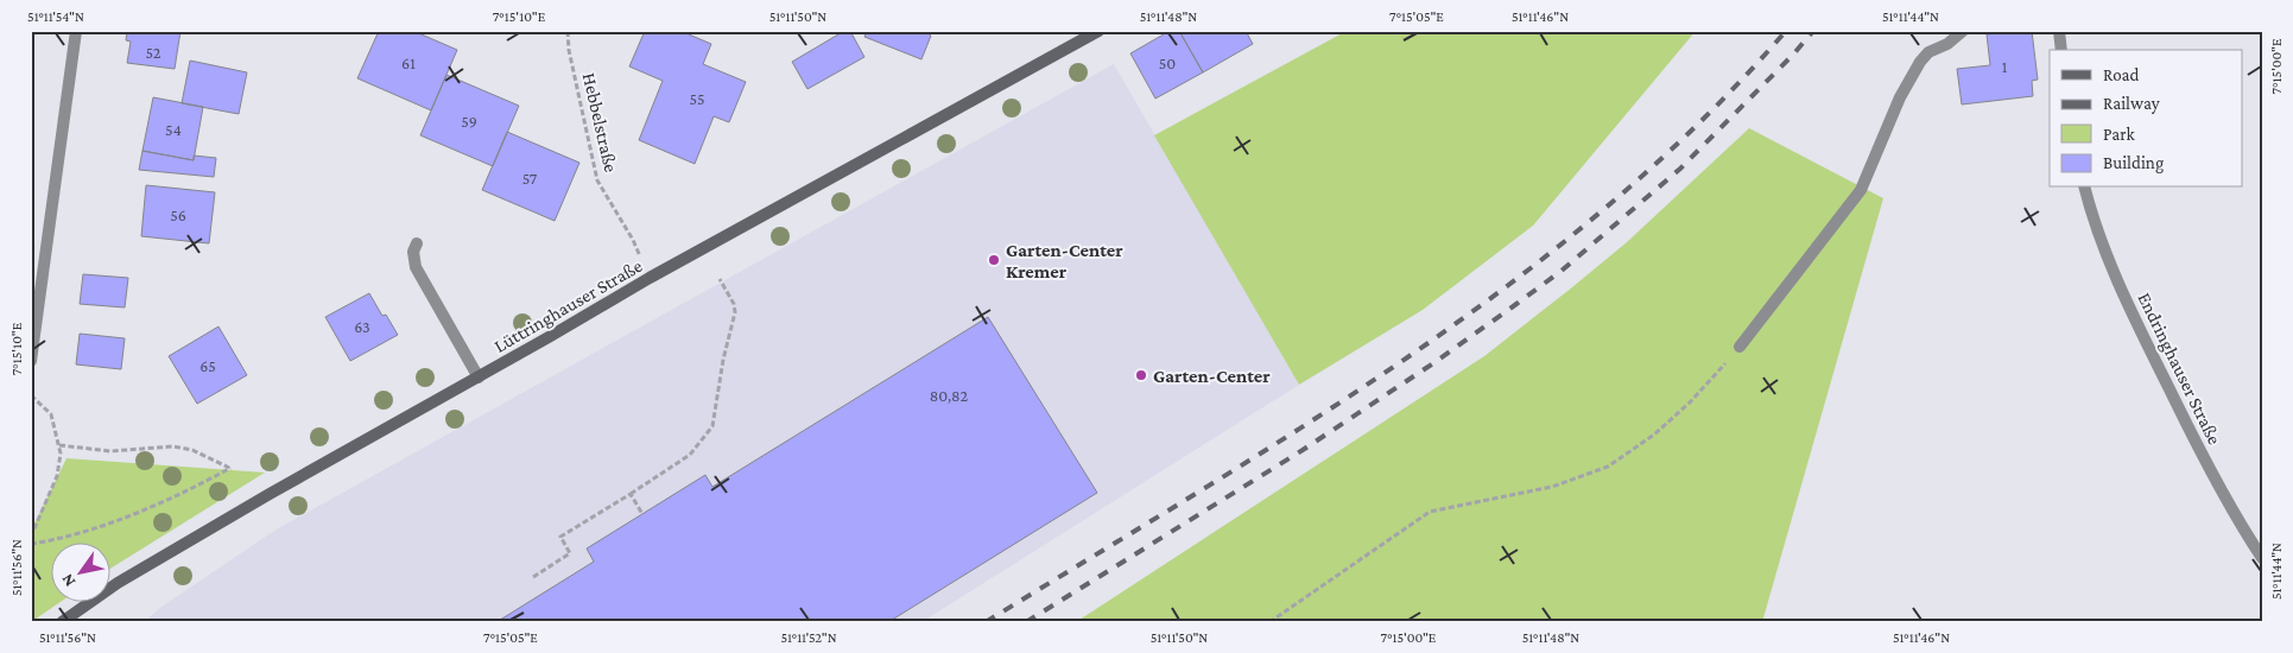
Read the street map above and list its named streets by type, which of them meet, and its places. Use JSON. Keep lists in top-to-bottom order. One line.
{"streets":{"street":["Lüttringhauser Straße","Endringhauser Straße"],"path":["Hebbelstraße"]},"crossings":[["Hebbelstraße","Lüttringhauser Straße"]],"places":["Garten-Center Kremer","Garten-Center"],"house_numbers":["52","61","50","1","55","59","54","57","56","63","65","80,82"],"legend":["Road","Railway","Park","Building"],"north":"bottom left","coordinates":["51°11'54\"N","7°15'10\"E","51°11'50\"N","51°11'48\"N","7°15'05\"E","51°11'46\"N","51°11'44\"N","7°15'00\"E","51°11'56\"N","51°11'52\"N"]}
